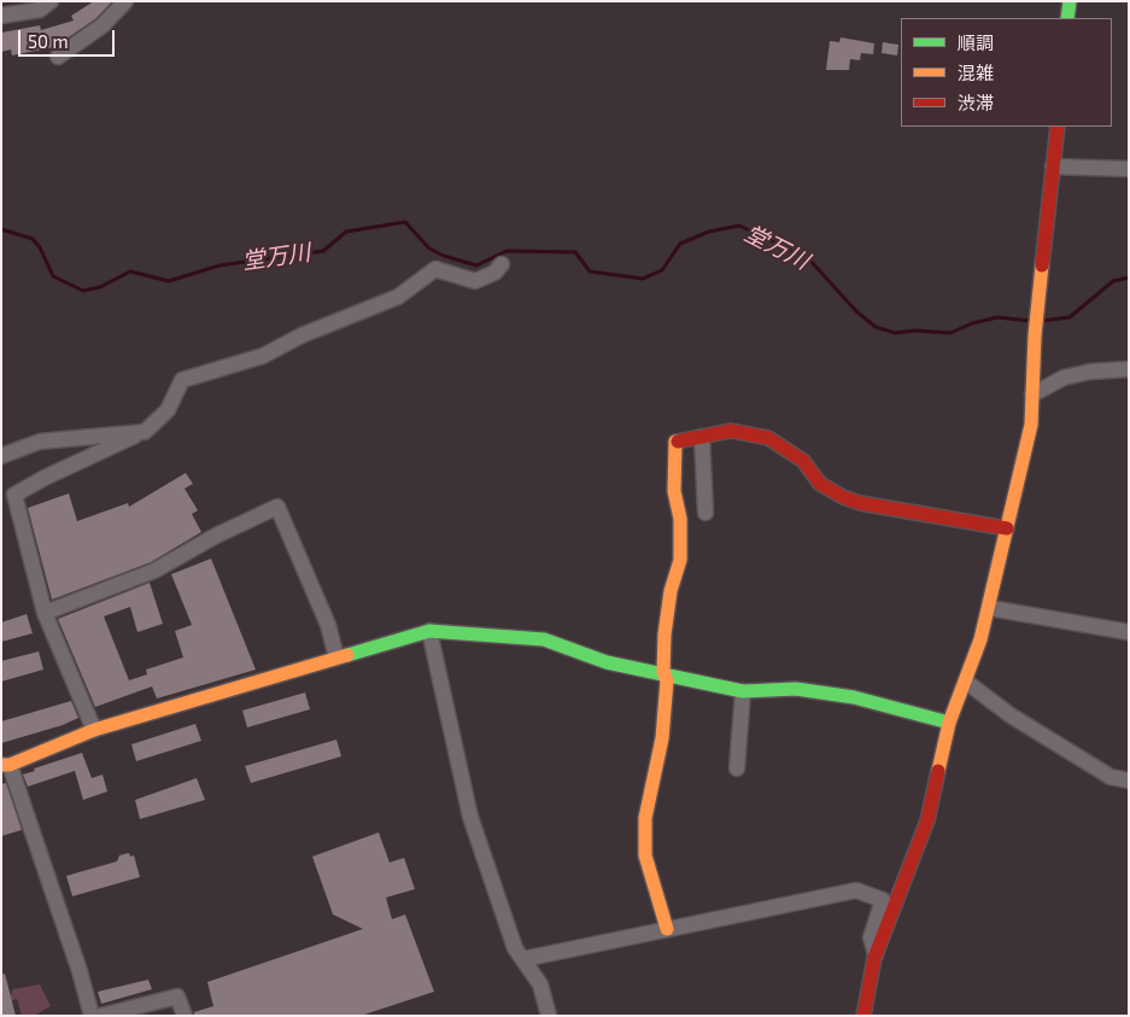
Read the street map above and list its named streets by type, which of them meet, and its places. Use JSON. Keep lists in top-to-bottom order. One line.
{"water":["堂万川"],"legend":["順調","混雑","渋滞"],"scale_bar":"50 m"}
